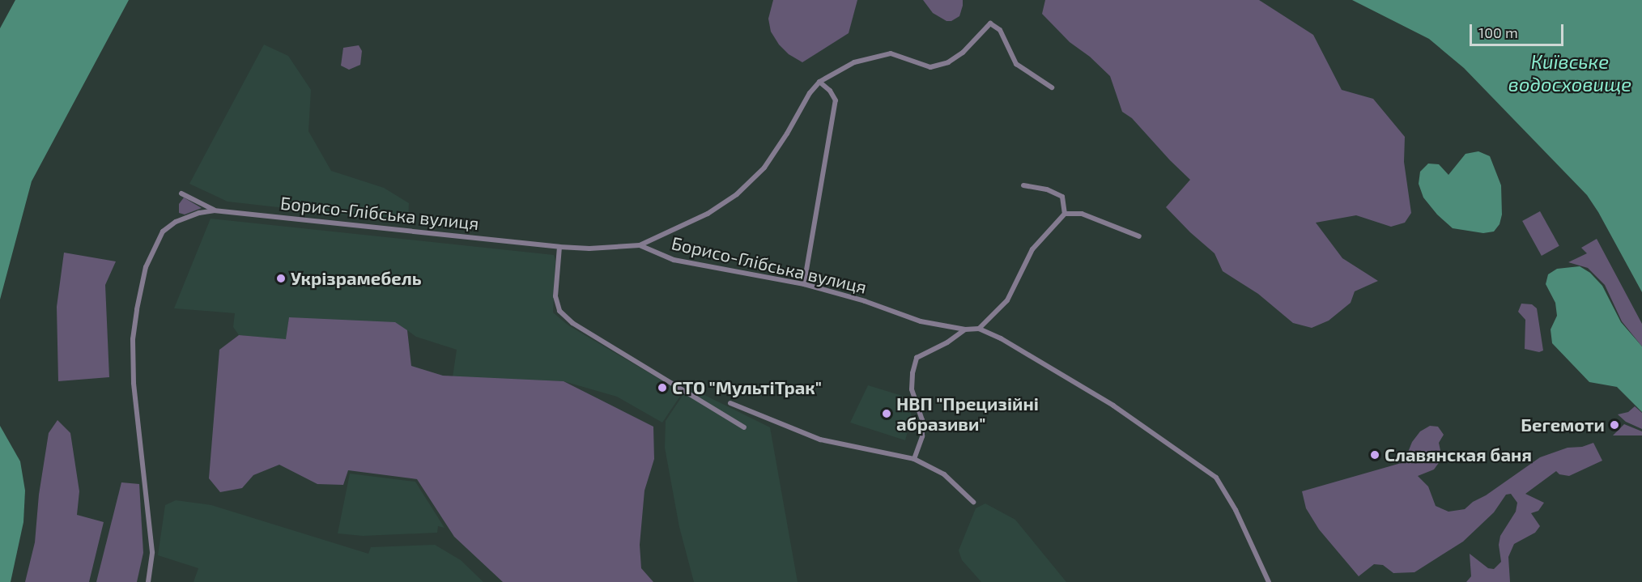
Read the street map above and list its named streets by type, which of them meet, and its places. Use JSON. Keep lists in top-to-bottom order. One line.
{"streets":{"street":["Борисо-Глібська вулиця"]},"water":["Київське водосховище"],"places":["Укрізрамебель","СТО \"МультіТрак\"","НВП \"Прецизійні абразиви\"","Бегемоти","Славянская баня"],"scale_bar":"100 m"}
